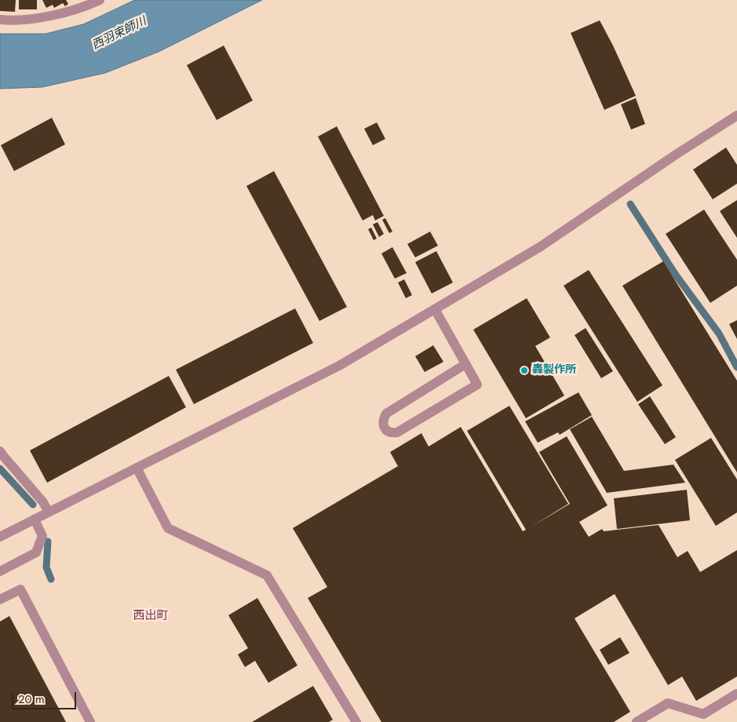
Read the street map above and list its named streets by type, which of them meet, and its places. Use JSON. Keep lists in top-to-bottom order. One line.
{"districts":["西出町"],"water":["西羽束師川"],"places":["轟製作所"],"scale_bar":"20 m"}
